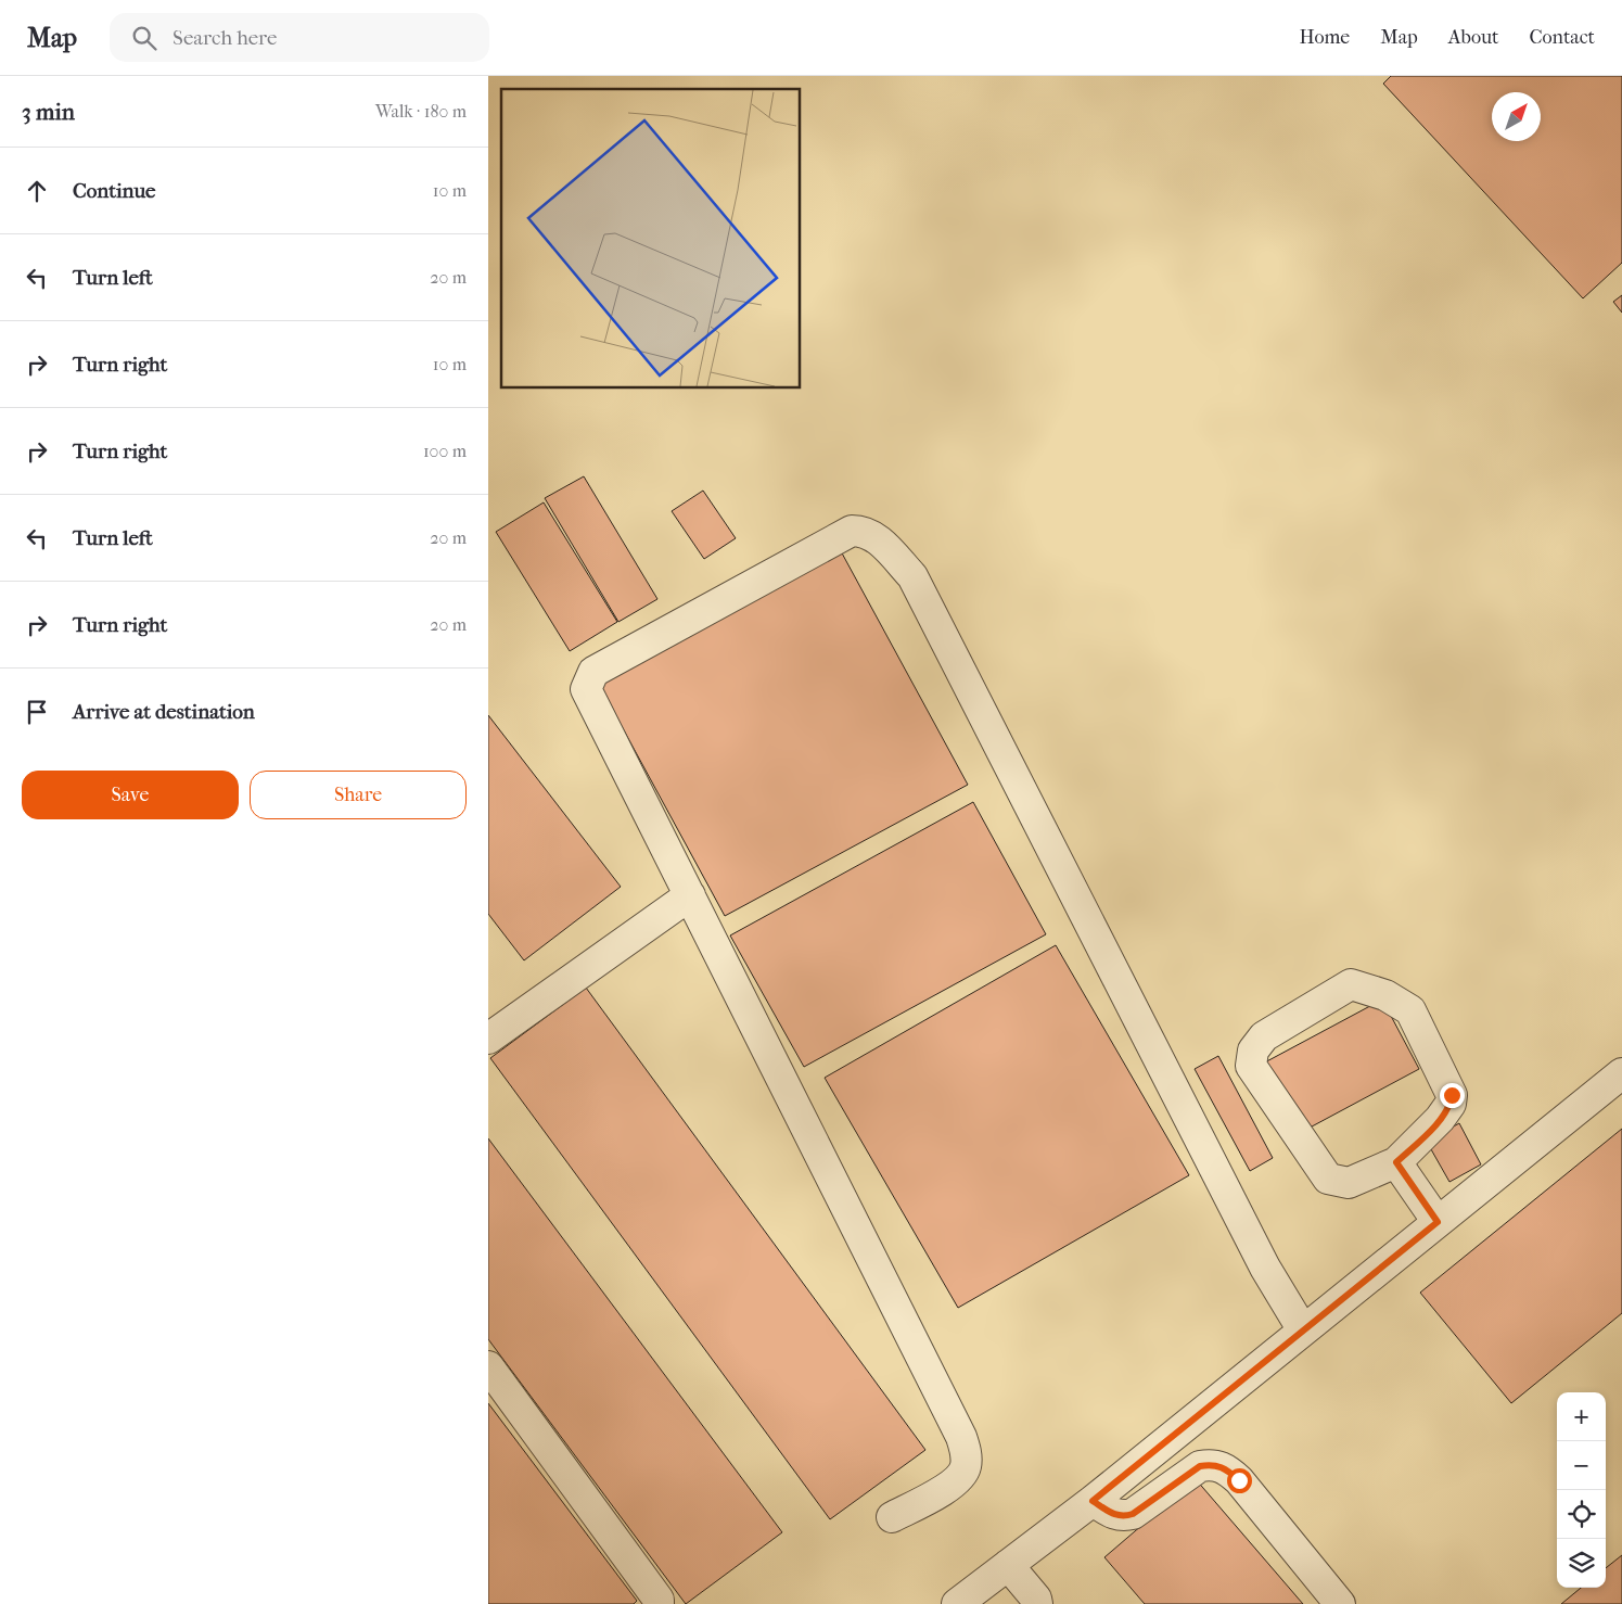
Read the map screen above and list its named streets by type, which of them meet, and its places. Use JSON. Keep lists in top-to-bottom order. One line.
{"north":"top right","page":{"header":"Map","search":"Search here","nav":["Home","Map","About","Contact"],"heading":["3 min","Walk · 180 m"],"list":[["Continue","10 m"],["Turn left","20 m"],["Turn right","10 m"],["Turn right","100 m"],["Turn left","20 m"],["Turn right","20 m"],"Arrive at destination"],"buttons":["Save","Share"],"map_buttons":["+","−"]}}
